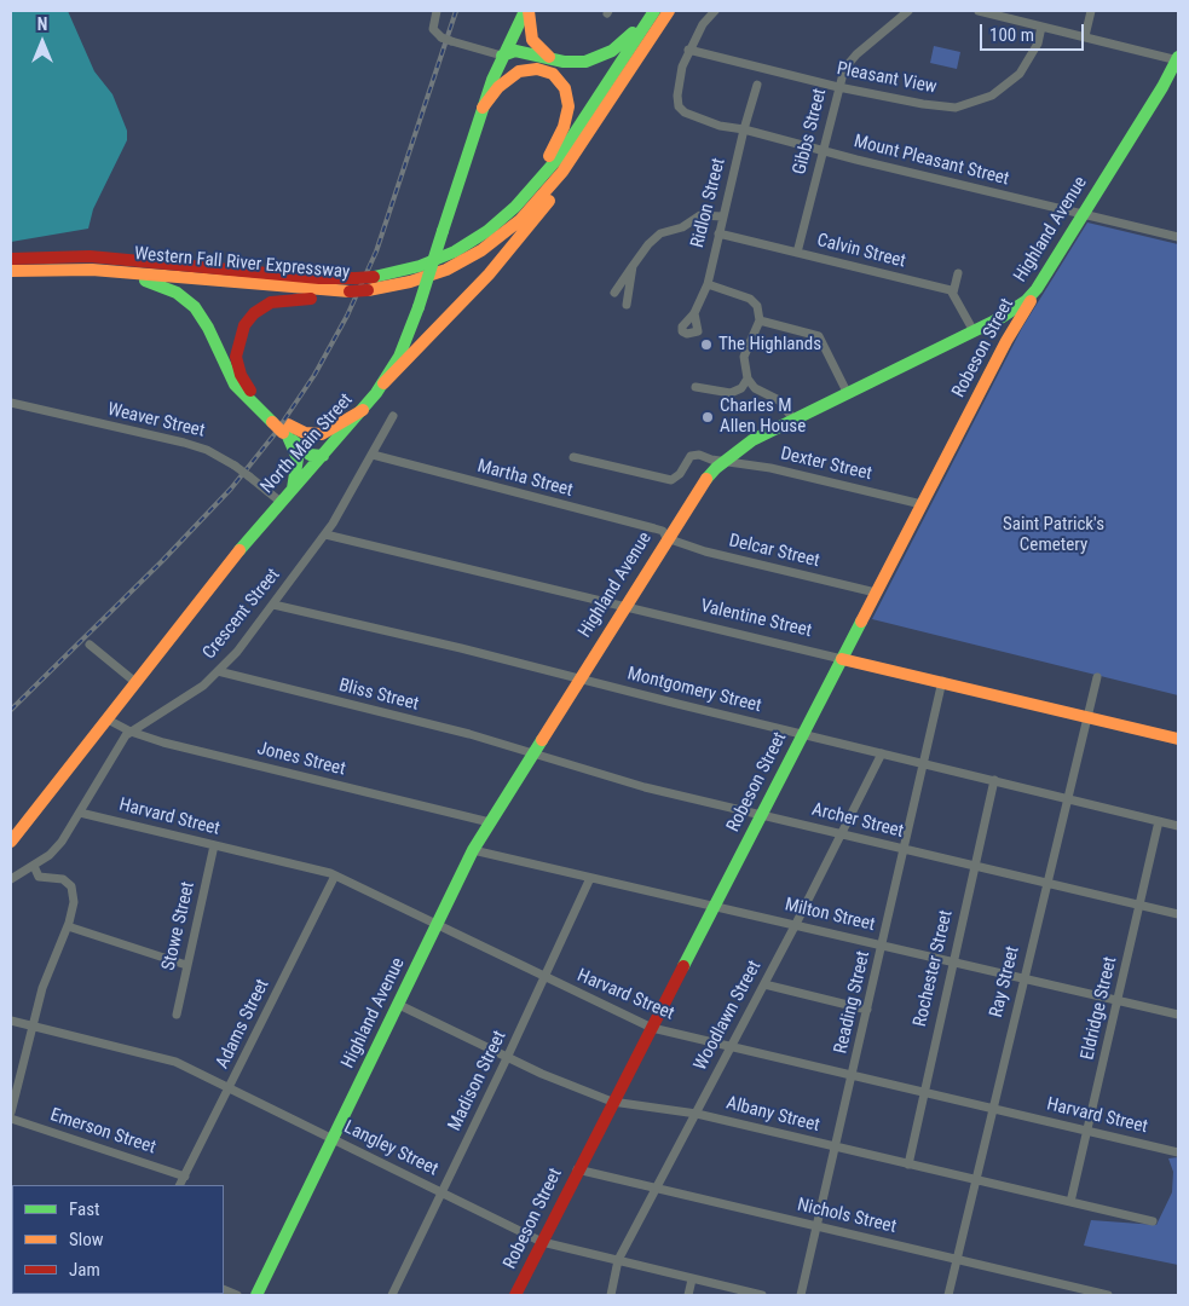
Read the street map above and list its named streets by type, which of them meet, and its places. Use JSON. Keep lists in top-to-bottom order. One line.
{"streets":{"main road":["Highland Avenue","Western Fall River Expressway","Robeson Street","North Main Street","Valentine Street"],"street":["Pleasant View","Gibbs Street","Mount Pleasant Street","Ridlon Street","Calvin Street","Weaver Street","Dexter Street","Martha Street","Delcar Street","Crescent Street","Montgomery Street","Bliss Street","Jones Street","Harvard Street","Archer Street","Milton Street","Stowe Street","Rochester Street","Ray Street","Reading Street","Eldridge Street","Woodlawn Street","Adams Street","Madison Street","Albany Street","Emerson Street","Langley Street","Nichols Street"]},"crossings":[["Pleasant View","Gibbs Street"],["Pleasant View","Mount Pleasant Street"],["Gibbs Street","Mount Pleasant Street"],["Gibbs Street","Calvin Street"],["Mount Pleasant Street","Ridlon Street"],["Mount Pleasant Street","Highland Avenue"],["Ridlon Street","Calvin Street"],["Highland Avenue","Robeson Street"],["Highland Avenue","Dexter Street"],["Highland Avenue","Martha Street"],["Highland Avenue","Delcar Street"],["Highland Avenue","Valentine Street"],["Highland Avenue","Montgomery Street"],["Highland Avenue","Bliss Street"],["Highland Avenue","Jones Street"],["Highland Avenue","Harvard Street"],["Highland Avenue","Archer Street"],["Highland Avenue","Milton Street"],["Highland Avenue","Albany Street"],["Highland Avenue","Langley Street"],["Robeson Street","Dexter Street"],["Robeson Street","Delcar Street"],["Robeson Street","Valentine Street"],["Robeson Street","Montgomery Street"],["Robeson Street","Harvard Street"],["Robeson Street","Archer Street"],["Robeson Street","Milton Street"],["Robeson Street","Albany Street"],["Robeson Street","Langley Street"],["Robeson Street","Nichols Street"],["Weaver Street","North Main Street"],["North Main Street","Jones Street"],["Martha Street","Delcar Street"],["Martha Street","Crescent Street"],["Crescent Street","Valentine Street"],["Crescent Street","Montgomery Street"],["Crescent Street","Bliss Street"],["Crescent Street","Jones Street"],["Crescent Street","Harvard Street"],["Valentine Street","Ray Street"],["Valentine Street","Reading Street"],["Montgomery Street","Rochester Street"],["Montgomery Street","Ray Street"],["Montgomery Street","Reading Street"],["Montgomery Street","Eldridge Street"],["Montgomery Street","Woodlawn Street"],["Bliss Street","Archer Street"],["Harvard Street","Stowe Street"],["Harvard Street","Rochester Street"],["Harvard Street","Ray Street"],["Harvard Street","Reading Street"],["Harvard Street","Eldridge Street"],["Harvard Street","Woodlawn Street"],["Harvard Street","Adams Street"],["Harvard Street","Madison Street"],["Archer Street","Rochester Street"],["Archer Street","Ray Street"],["Archer Street","Reading Street"],["Archer Street","Eldridge Street"],["Archer Street","Woodlawn Street"],["Milton Street","Rochester Street"],["Milton Street","Ray Street"],["Milton Street","Reading Street"],["Milton Street","Eldridge Street"],["Milton Street","Woodlawn Street"],["Milton Street","Madison Street"],["Rochester Street","Albany Street"],["Ray Street","Albany Street"],["Ray Street","Nichols Street"],["Reading Street","Albany Street"],["Reading Street","Nichols Street"],["Eldridge Street","Albany Street"],["Woodlawn Street","Albany Street"],["Woodlawn Street","Langley Street"],["Woodlawn Street","Nichols Street"],["Adams Street","Emerson Street"],["Adams Street","Langley Street"],["Madison Street","Albany Street"],["Madison Street","Langley Street"]],"parks":["Saint Patrick's Cemetery"],"places":["The Highlands","Charles M Allen House"],"legend":["Fast","Slow","Jam"],"scale_bar":"100 m","north":"top"}
